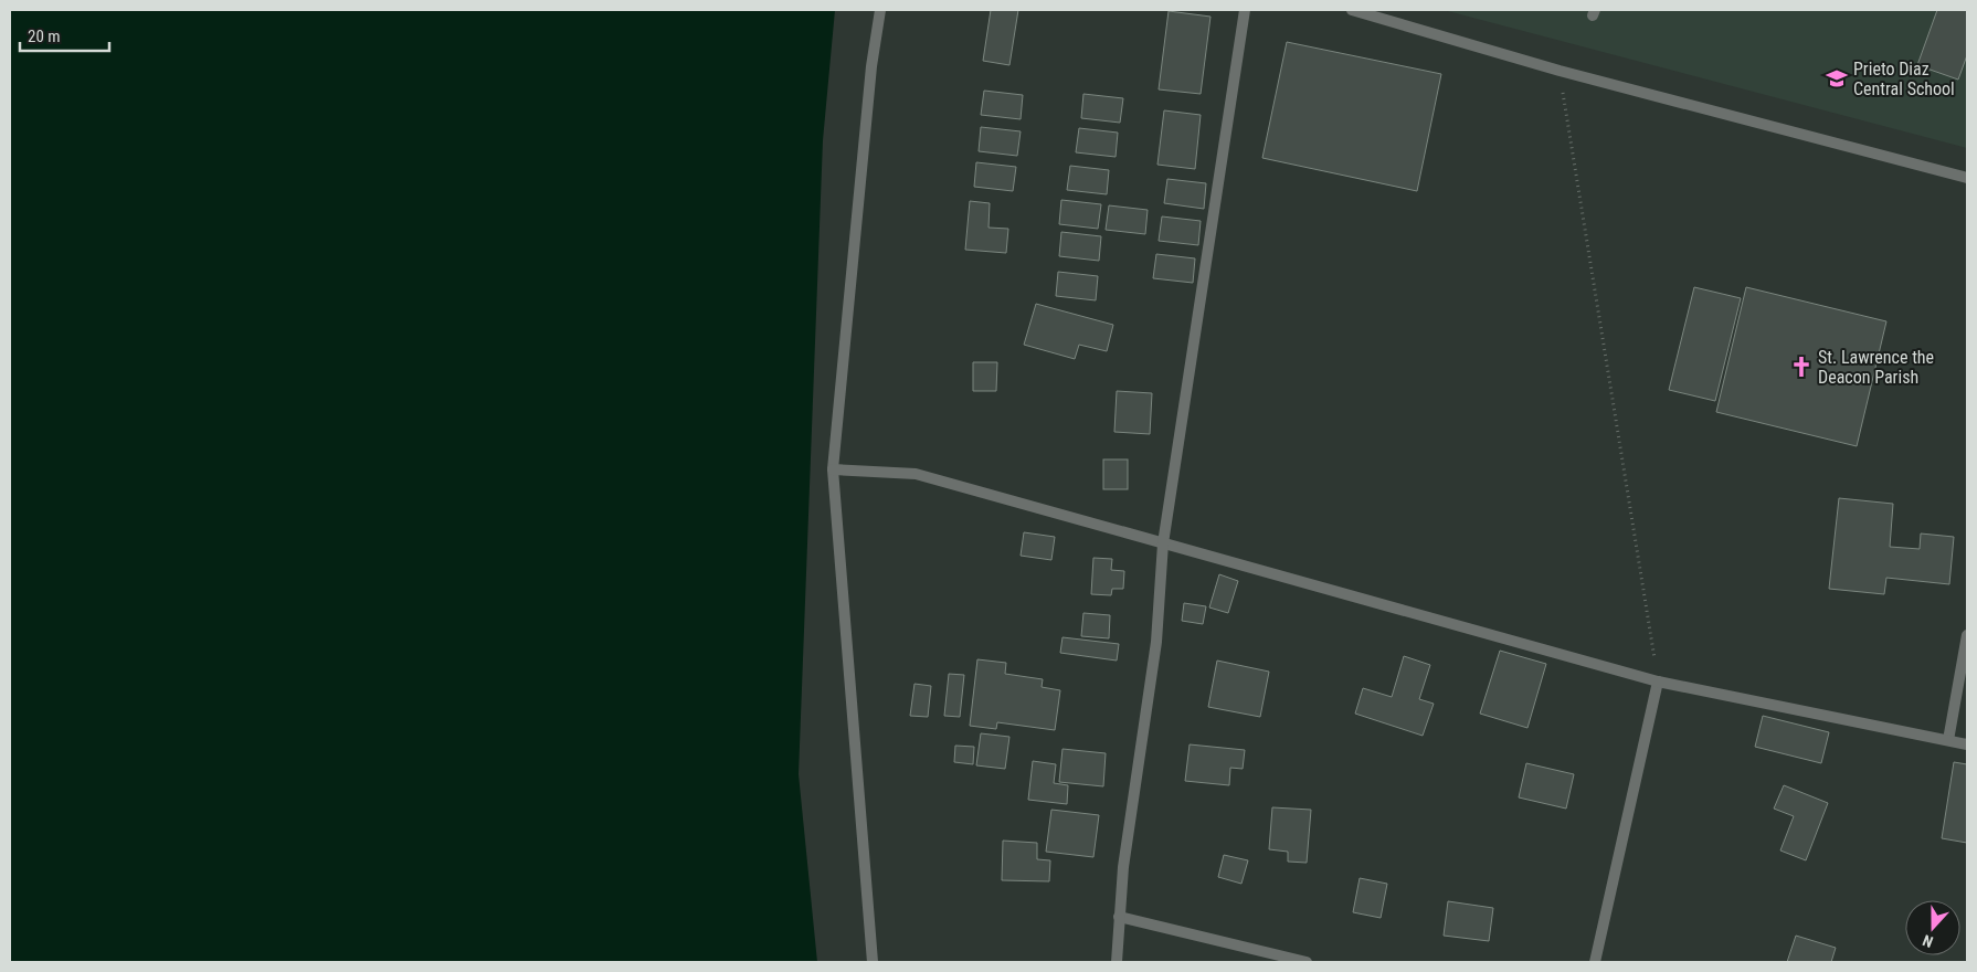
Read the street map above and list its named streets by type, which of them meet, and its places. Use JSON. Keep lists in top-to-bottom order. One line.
{"places":{"school or university":["Prieto Diaz Central School"],"church":["St. Lawrence the Deacon Parish"]},"scale_bar":"20 m","north":"bottom"}
